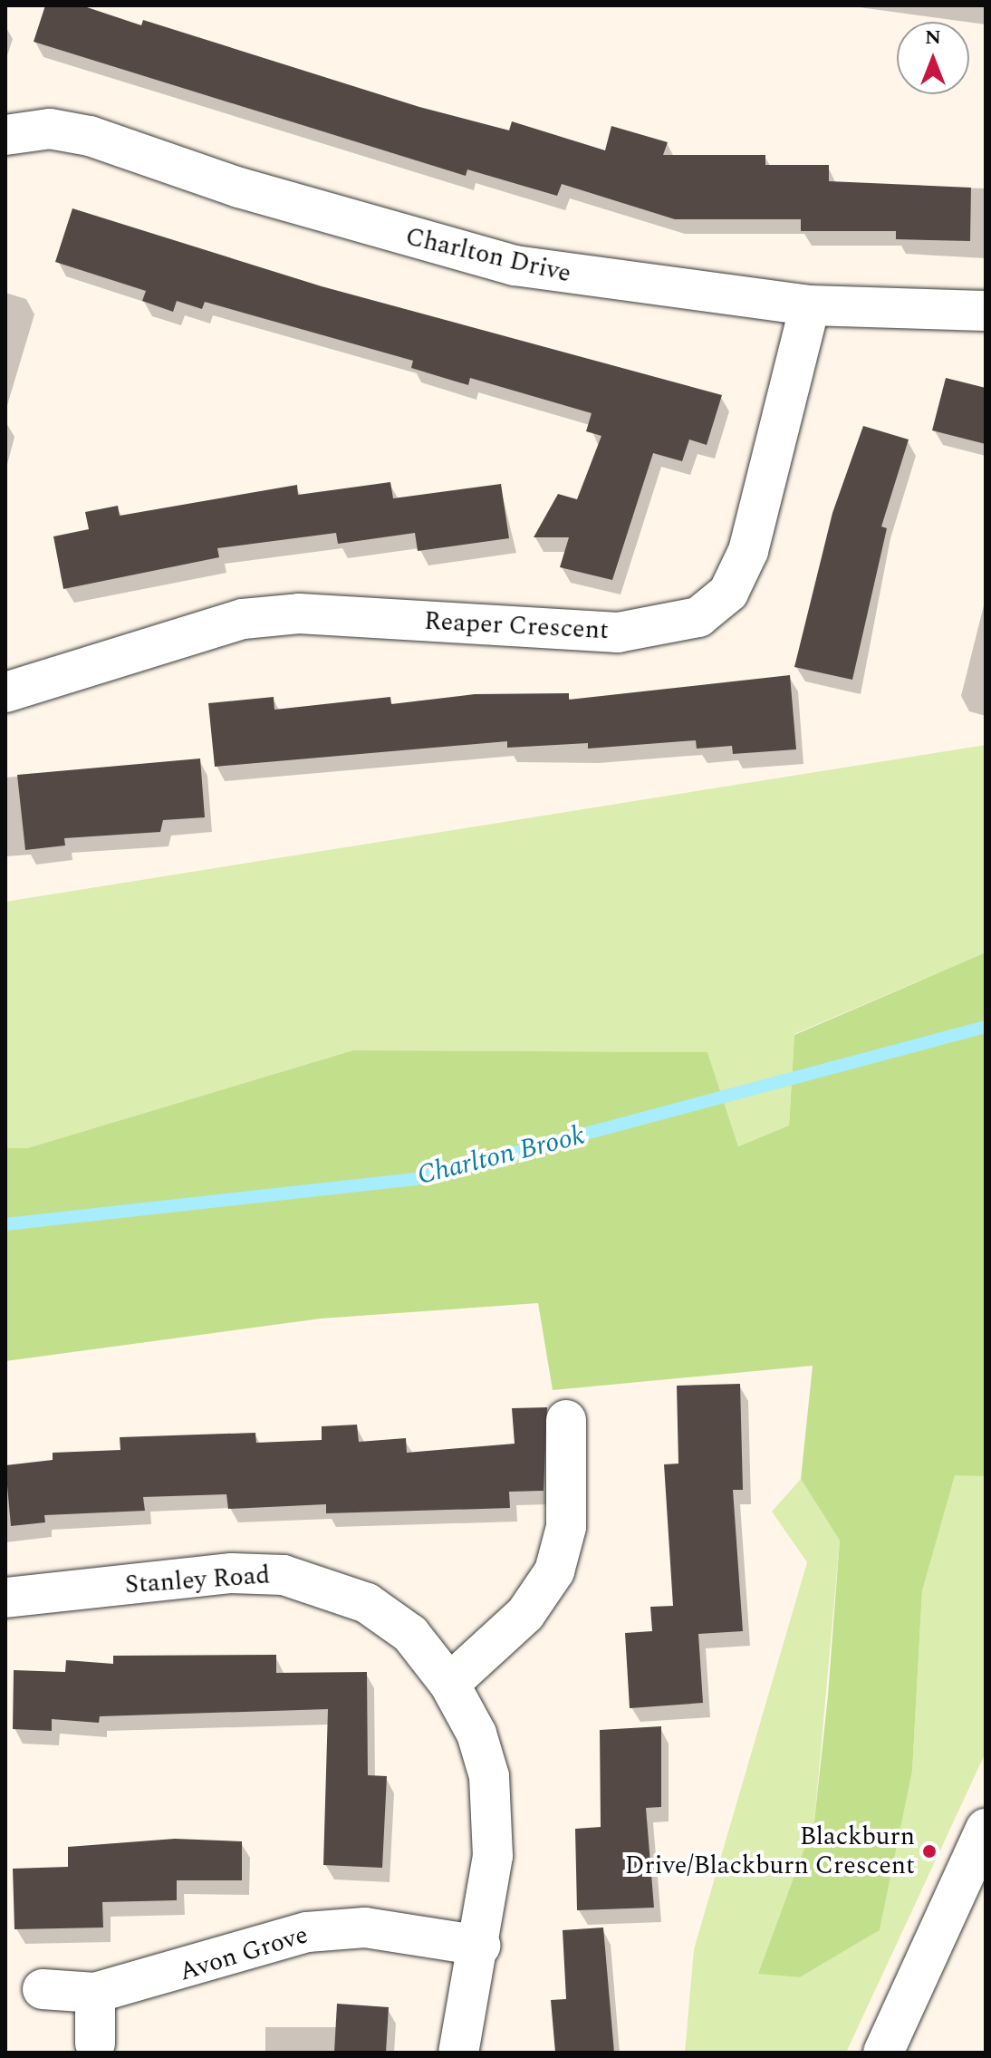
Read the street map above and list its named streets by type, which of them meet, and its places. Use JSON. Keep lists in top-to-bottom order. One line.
{"streets":{"street":["Charlton Drive","Reaper Crescent","Stanley Road","Avon Grove"]},"crossings":[["Charlton Drive","Reaper Crescent"],["Stanley Road","Avon Grove"]],"water":["Charlton Brook"],"places":["Blackburn Drive/Blackburn Crescent"],"north":"top"}
